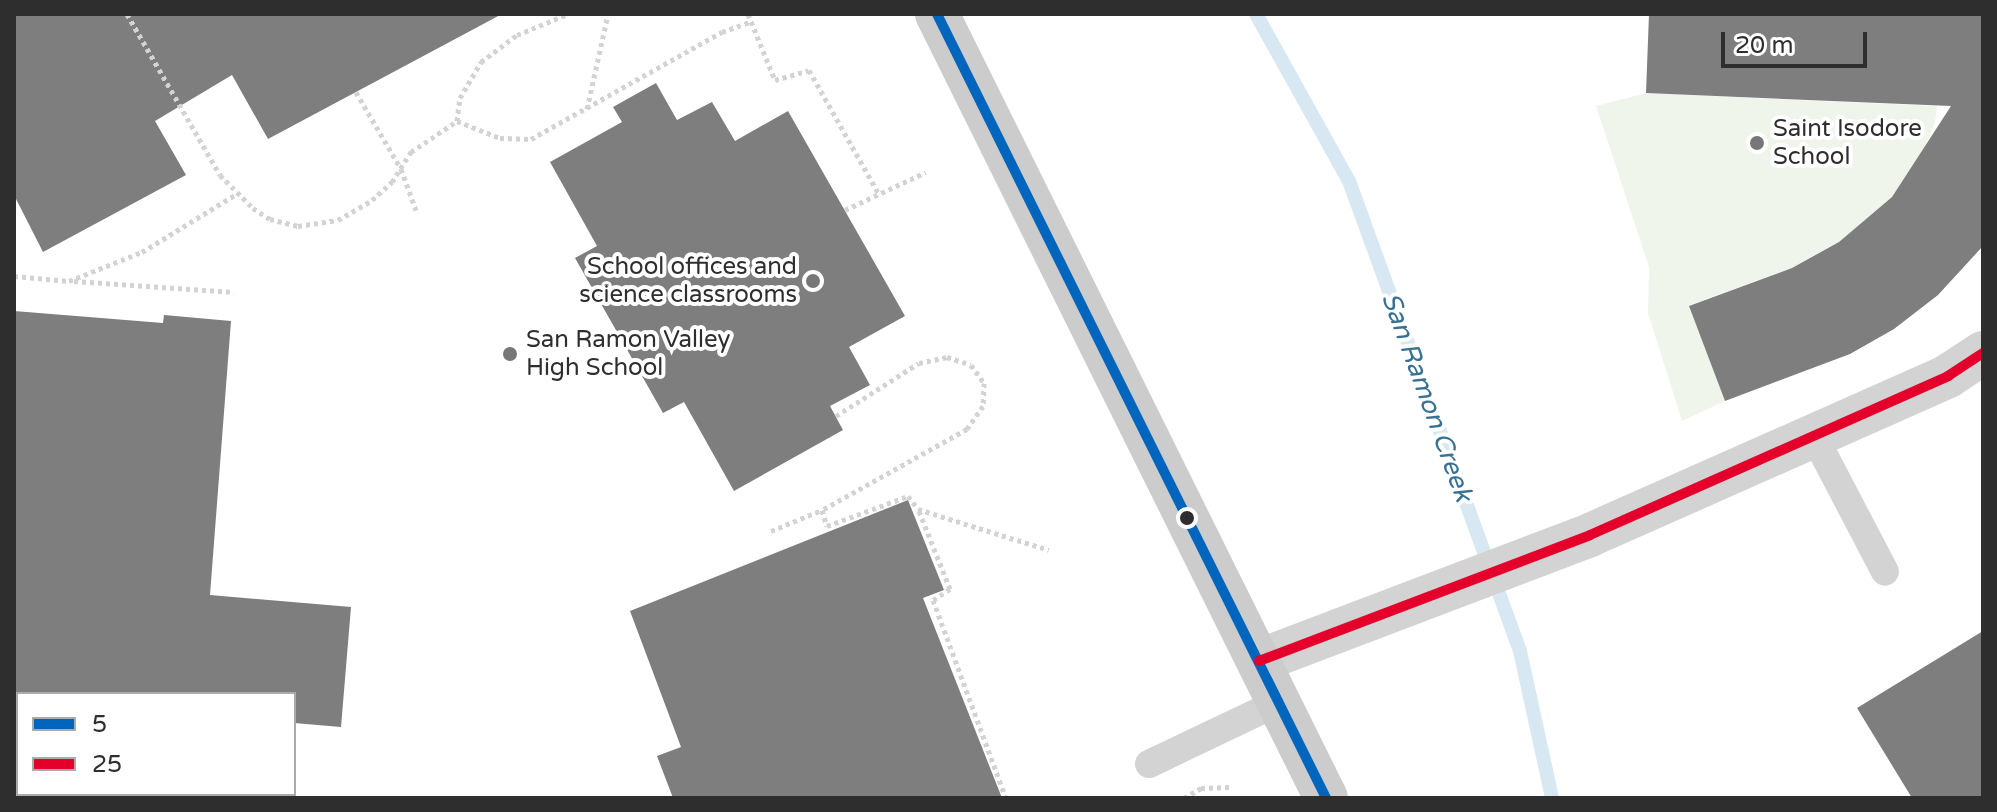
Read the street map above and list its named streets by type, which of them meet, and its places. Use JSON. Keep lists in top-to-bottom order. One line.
{"water":["San Ramon Creek"],"places":["Saint Isodore School","School offices and science classrooms","San Ramon Valley High School"],"lines":["transit line 5","transit line 25"],"legend":["5","25"],"scale_bar":"20 m"}
